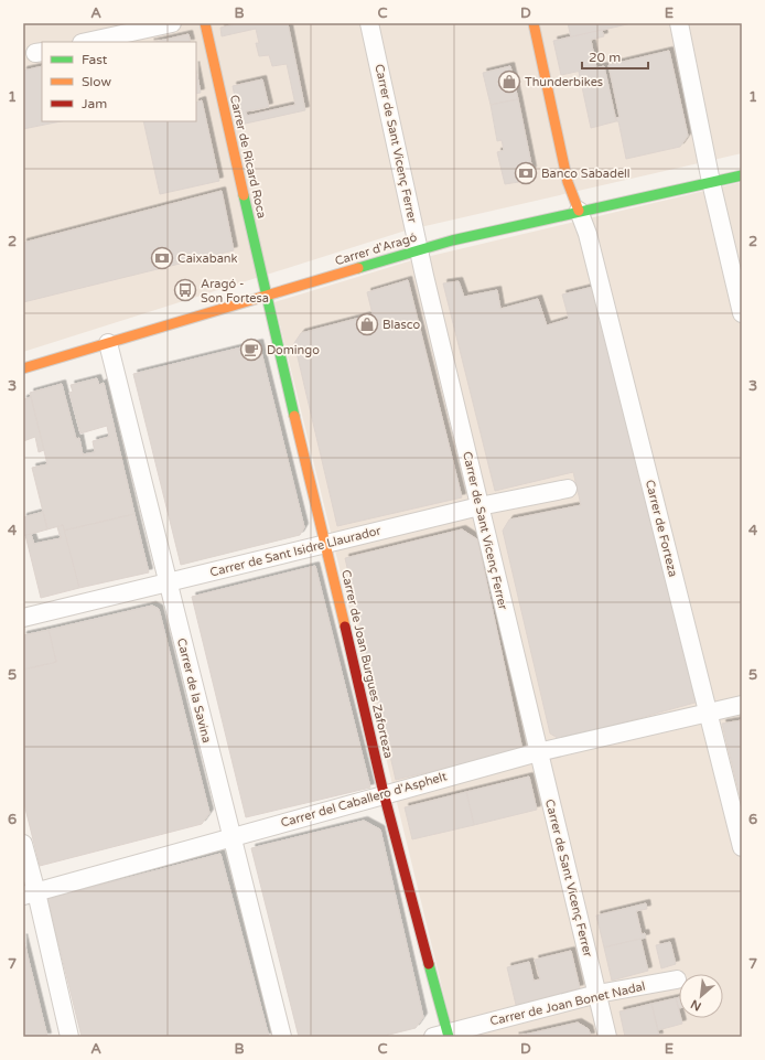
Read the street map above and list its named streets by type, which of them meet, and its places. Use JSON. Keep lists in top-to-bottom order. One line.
{"streets":{"street":["Carrer de Sant Vicenç Ferrer","Carrer de Ricard Roca","Carrer d'Aragó","Carrer de Forteza","Carrer de Sant Isidre Llaurador","Carrer de Joan Burgues Zaforteza","Carrer de la Savina","Carrer del Caballero d'Asphelt","Carrer de Joan Bonet Nadal"]},"crossings":[["Carrer de Sant Vicenç Ferrer","Carrer d'Aragó"],["Carrer de Sant Vicenç Ferrer","Carrer de Sant Isidre Llaurador"],["Carrer de Sant Vicenç Ferrer","Carrer del Caballero d'Asphelt"],["Carrer de Sant Vicenç Ferrer","Carrer de Joan Bonet Nadal"],["Carrer de Ricard Roca","Carrer d'Aragó"],["Carrer de Ricard Roca","Carrer de Joan Burgues Zaforteza"],["Carrer d'Aragó","Carrer de Forteza"],["Carrer d'Aragó","Carrer de Joan Burgues Zaforteza"],["Carrer d'Aragó","Carrer de la Savina"],["Carrer de Forteza","Carrer del Caballero d'Asphelt"],["Carrer de Sant Isidre Llaurador","Carrer de Joan Burgues Zaforteza"],["Carrer de Sant Isidre Llaurador","Carrer de la Savina"],["Carrer de Joan Burgues Zaforteza","Carrer del Caballero d'Asphelt"],["Carrer de Joan Burgues Zaforteza","Carrer de Joan Bonet Nadal"],["Carrer de la Savina","Carrer del Caballero d'Asphelt"]],"places":{"shop":["Thunderbikes","Blasco"],"bank":["Banco Sabadell","Caixabank"],"bus stop":["Aragó - Son Fortesa"],"cafe":["Domingo"]},"legend":["Fast","Slow","Jam"],"scale_bar":"20 m","north":"bottom left","grid":{"columns":["A","B","C","D","E"],"rows":["1","2","3","4","5","6","7"]}}
